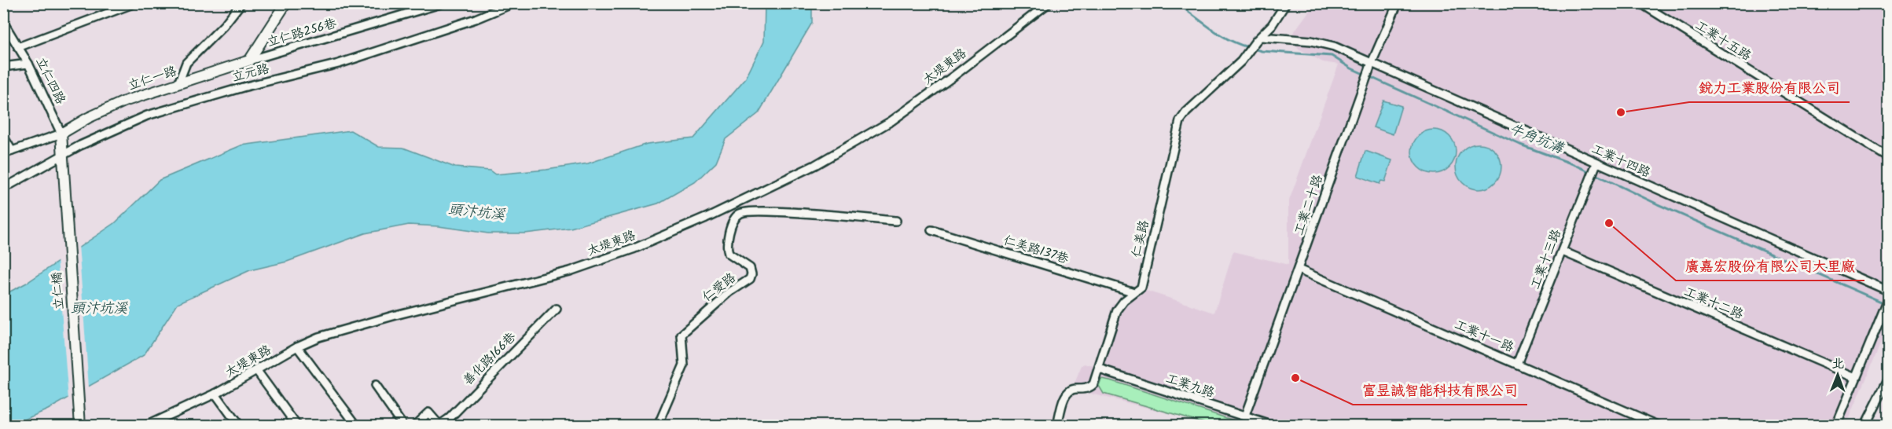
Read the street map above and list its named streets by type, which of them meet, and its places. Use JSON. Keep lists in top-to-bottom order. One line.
{"streets":{"street":["立仁路256巷","工業十五路","太堤東路","立元路","立仁一路","立仁四路","工業十四路","工業二十路","仁美路","仁美路137巷","工業十三路","仁愛路","立仁橋","工業十二路","工業十一路","善化路166巷","工業九路"]},"crossings":[["立仁路256巷","立仁一路"],["立元路","立仁四路"],["立元路","立仁橋"],["立仁一路","立仁四路"],["立仁四路","立仁橋"],["工業十四路","工業二十路"],["工業十四路","仁美路"],["工業十四路","工業十三路"],["工業二十路","工業十一路"],["工業二十路","工業九路"],["仁美路","仁美路137巷"],["仁美路","工業九路"],["工業十三路","工業十二路"],["工業十三路","工業十一路"]],"water":["牛角坑溝","頭汴坑溪"],"places":["銳力工業股份有限公司","廣嘉宏股份有限公司大里廠","富昱誠智能科技有限公司"],"north":"top"}
